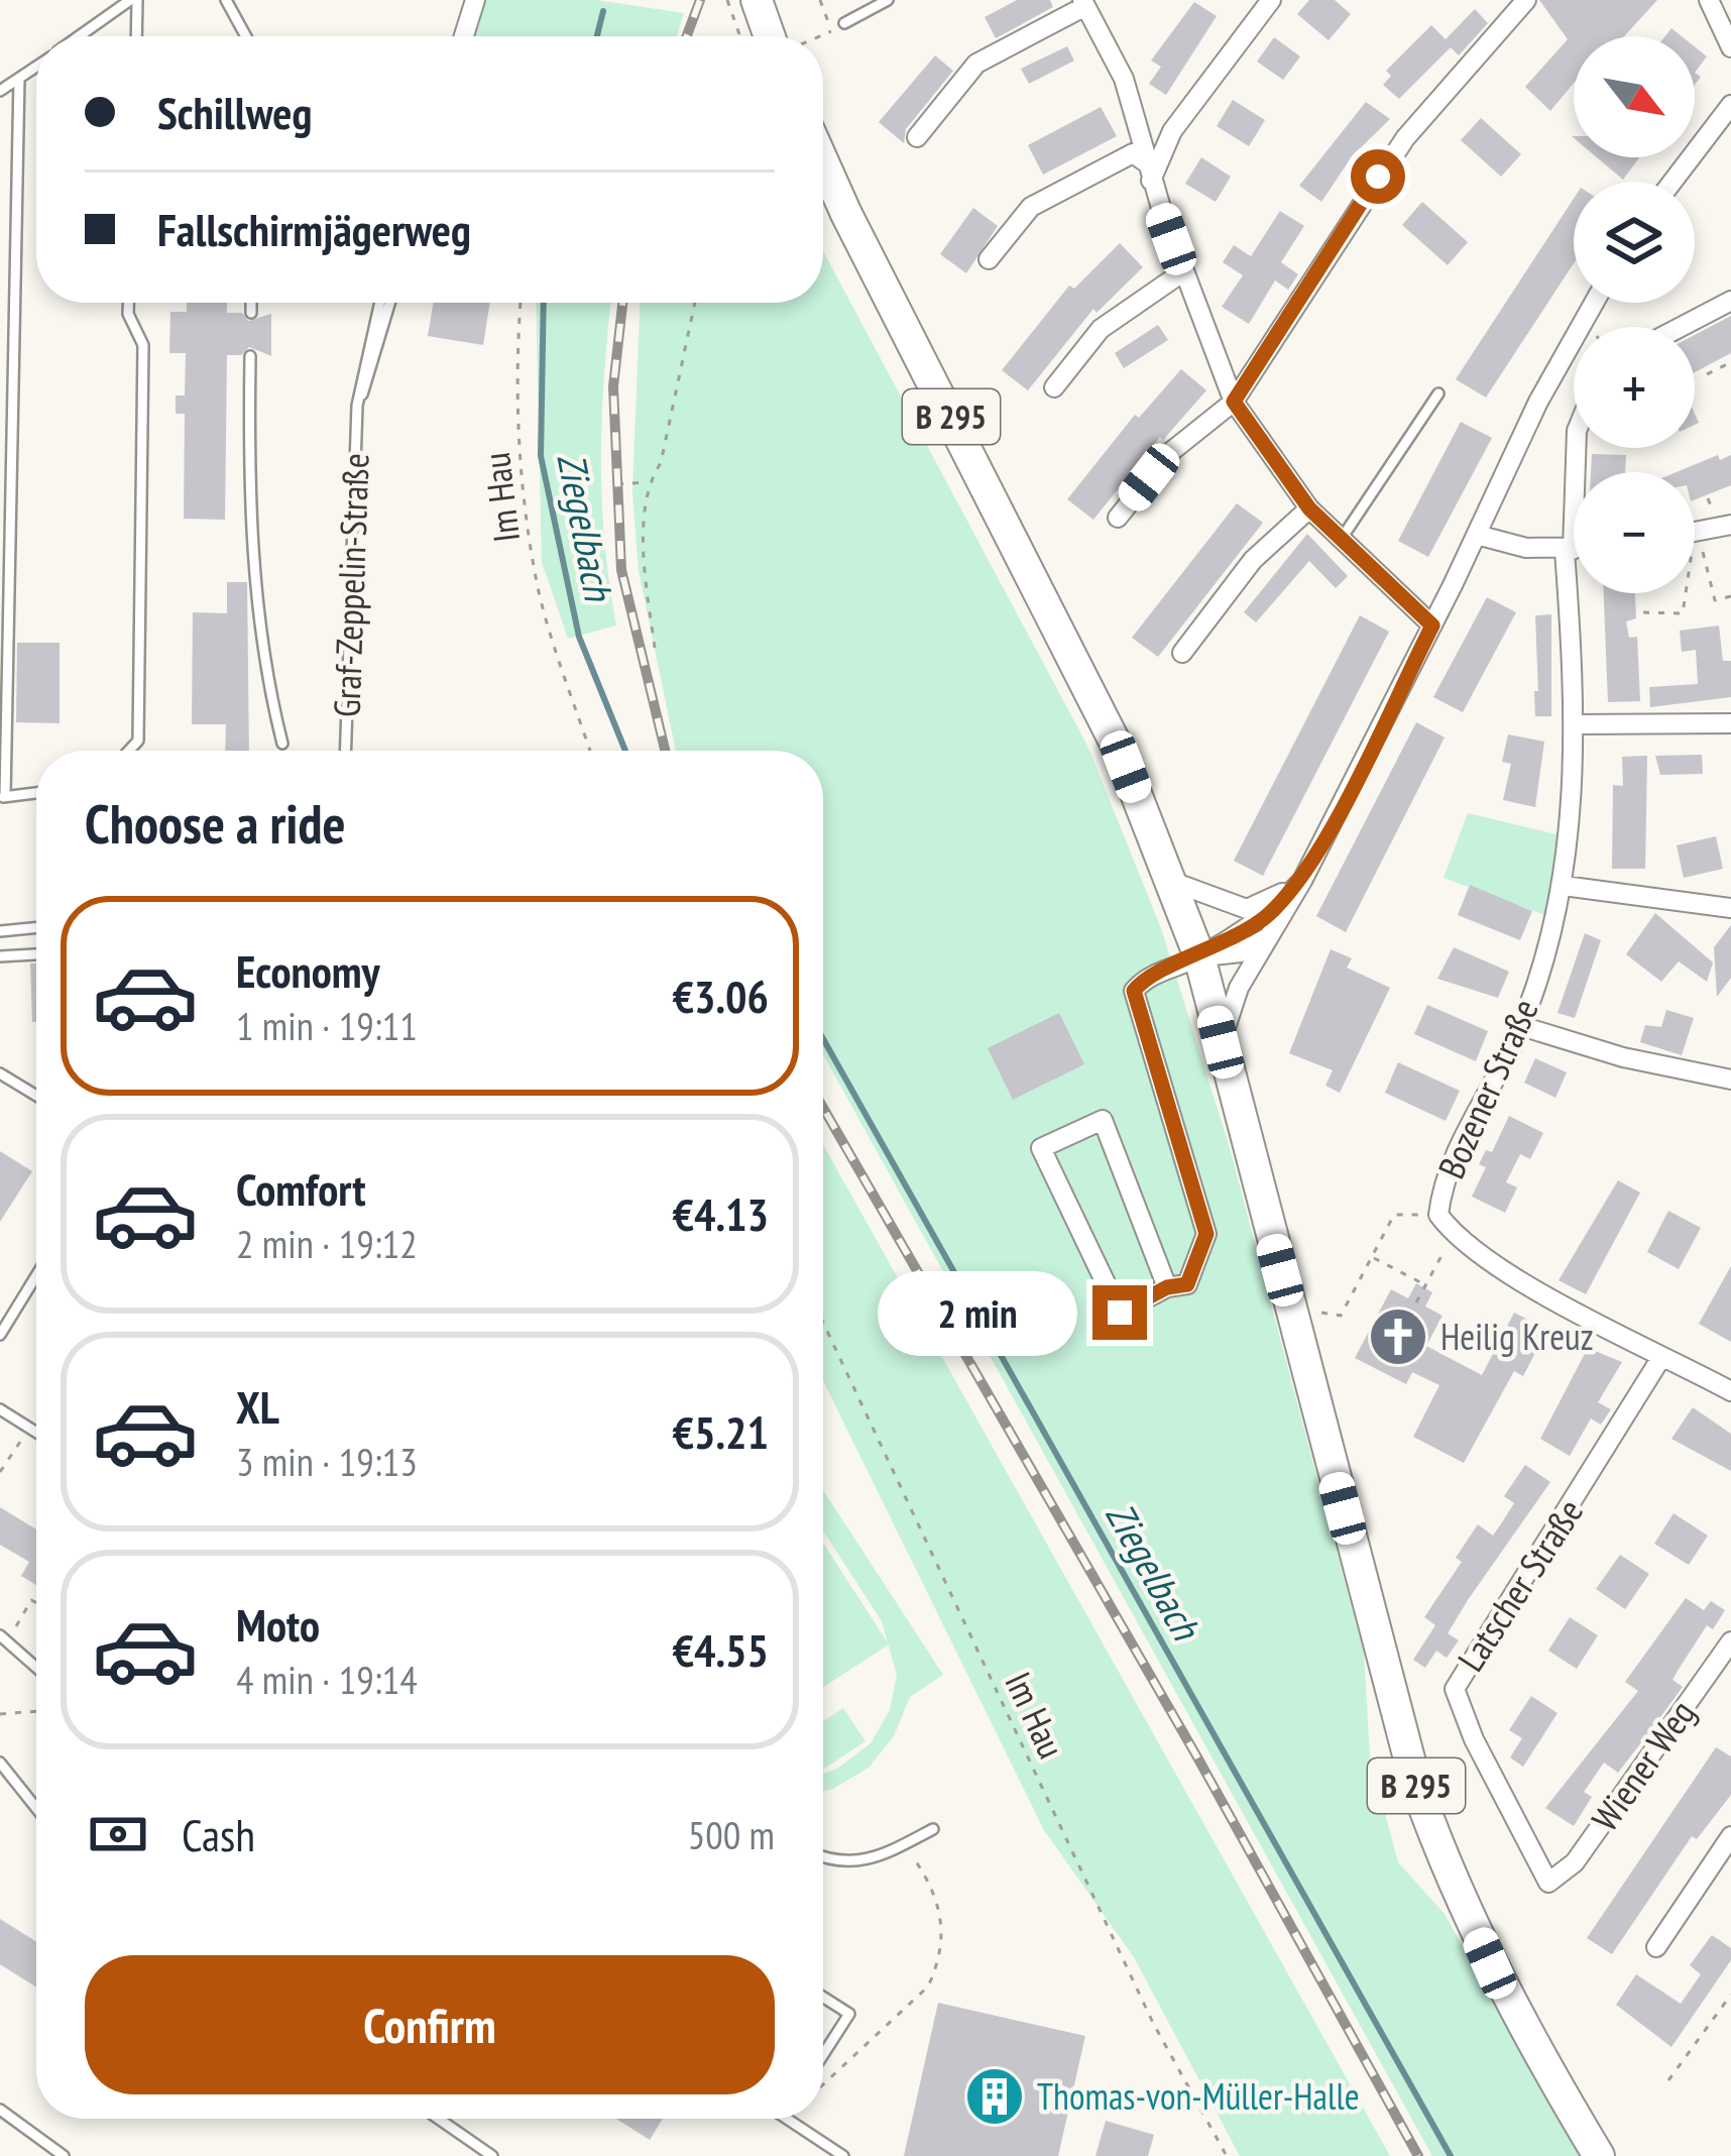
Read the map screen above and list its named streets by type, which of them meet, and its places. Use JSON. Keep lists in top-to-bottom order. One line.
{"streets":{"main road":["B 295"],"street":["Bozener Straße","Latscher Straße","Wiener Weg"],"lane":["Graf-Zeppelin-Straße"],"path":["Im Hau"]},"crossings":[["Bozener Straße","Latscher Straße"],["Latscher Straße","Wiener Weg"]],"water":["Ziegelbach"],"places":{"church":["Heilig Kreuz"],"building":["Thomas-von-Müller-Halle"]},"north":"bottom right","page":{"map_buttons":["+","−"],"banner":["Schillweg","Fallschirmjägerweg"],"heading":"Choose a ride","list":[{"name":"Economy","note":"1 min · 19:11","value":"€3.06"},{"name":"Comfort","note":"2 min · 19:12","value":"€4.13"},{"name":"XL","note":"3 min · 19:13","value":"€5.21"},{"name":"Moto","note":"4 min · 19:14","value":"€4.55"}],"bubble":"2 min","pay":["Cash","500 m"],"buttons":"Confirm"}}
